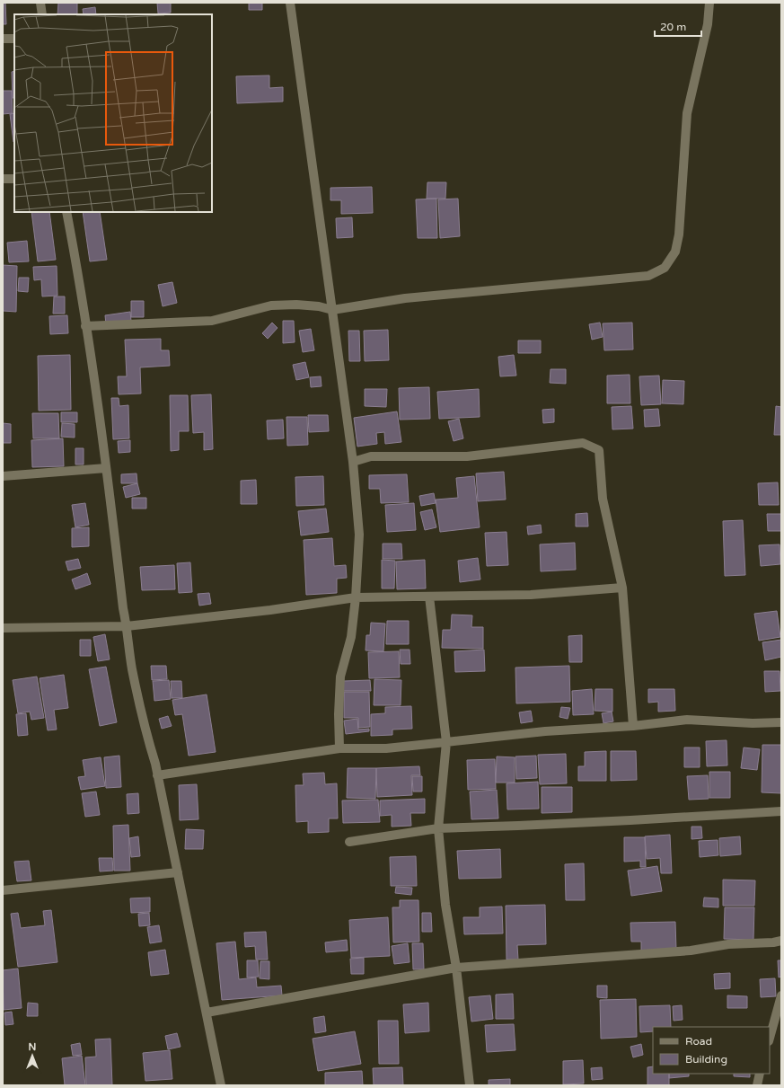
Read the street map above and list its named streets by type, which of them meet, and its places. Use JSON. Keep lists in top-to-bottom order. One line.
{"legend":["Road","Building"],"scale_bar":"20 m","north":"top"}
